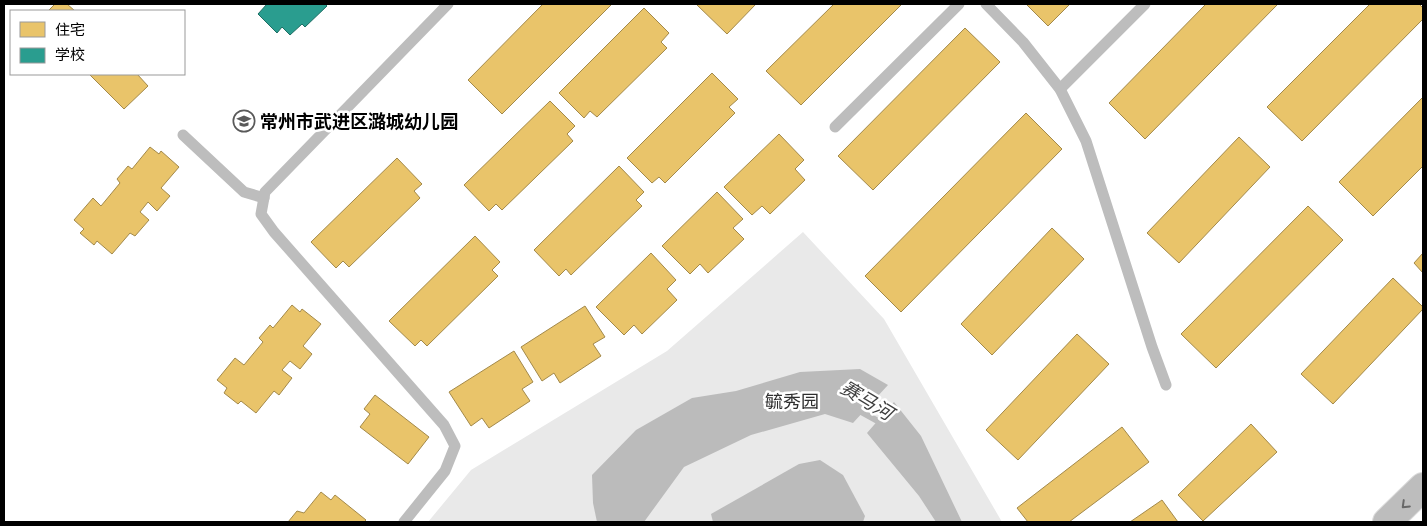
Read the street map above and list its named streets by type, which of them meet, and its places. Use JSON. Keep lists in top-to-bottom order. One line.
{"water":["赛马河"],"parks":["毓秀园"],"places":{"school or university":["常州市武进区潞城幼儿园"]},"legend":["住宅","学校"]}
